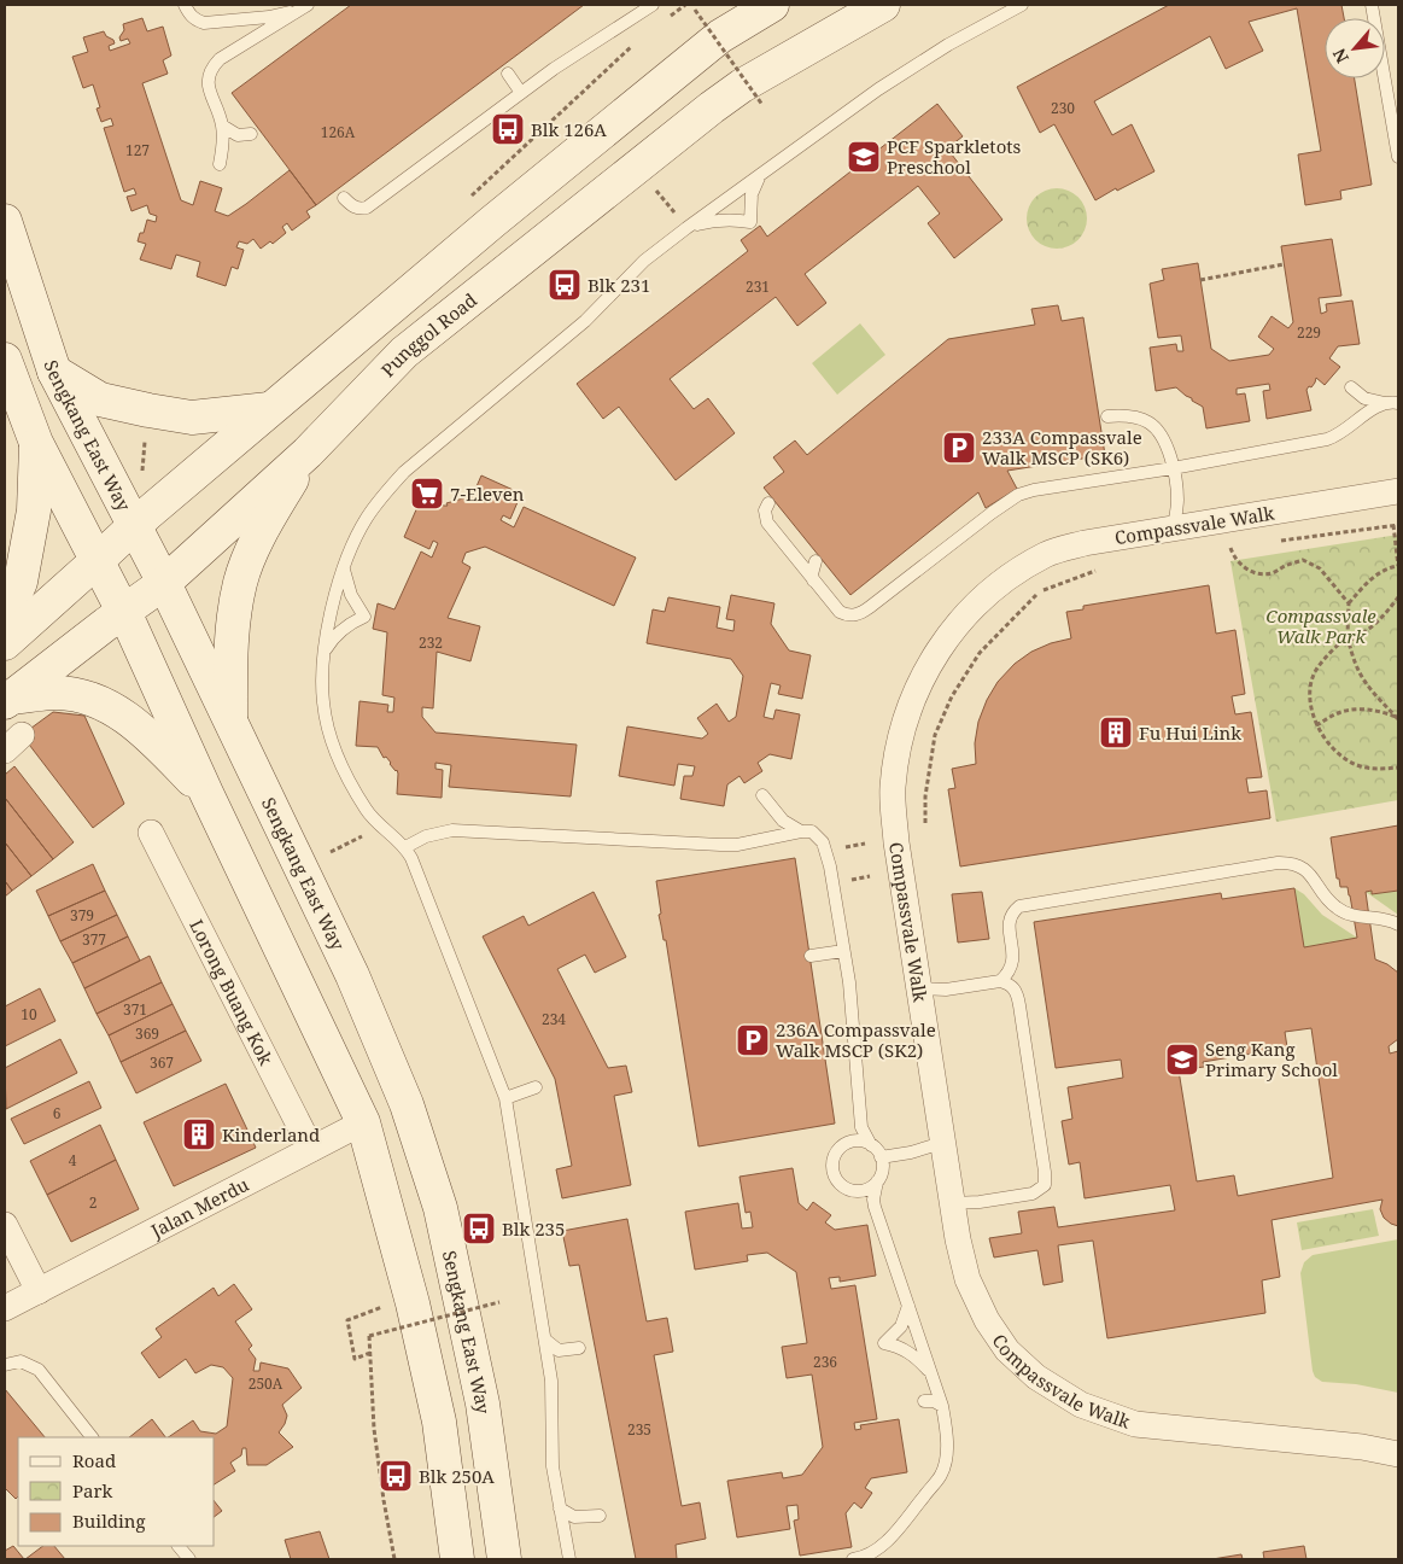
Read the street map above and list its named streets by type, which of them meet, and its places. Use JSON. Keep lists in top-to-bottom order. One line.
{"streets":{"main road":["Punggol Road","Sengkang East Way"],"street":["Compassvale Walk","Lorong Buang Kok","Jalan Merdu"]},"crossings":[["Punggol Road","Sengkang East Way"],["Lorong Buang Kok","Jalan Merdu"]],"parks":["Compassvale Walk Park"],"places":{"bus stop":["Blk 126A","Blk 231","Blk 235","Blk 250A"],"school or university":["PCF Sparkletots Preschool","Seng Kang Primary School"],"parking":["233A Compassvale Walk MSCP (SK6)","236A Compassvale Walk MSCP (SK2)"],"supermarket":["7-Eleven"],"building":["Fu Hui Link","Kinderland"]},"house_numbers":["230","126A","127","231","229","232","379","377","371","10","234","369","367","6","4","2","236","250A","235"],"legend":["Road","Park","Building"],"north":"bottom left"}
